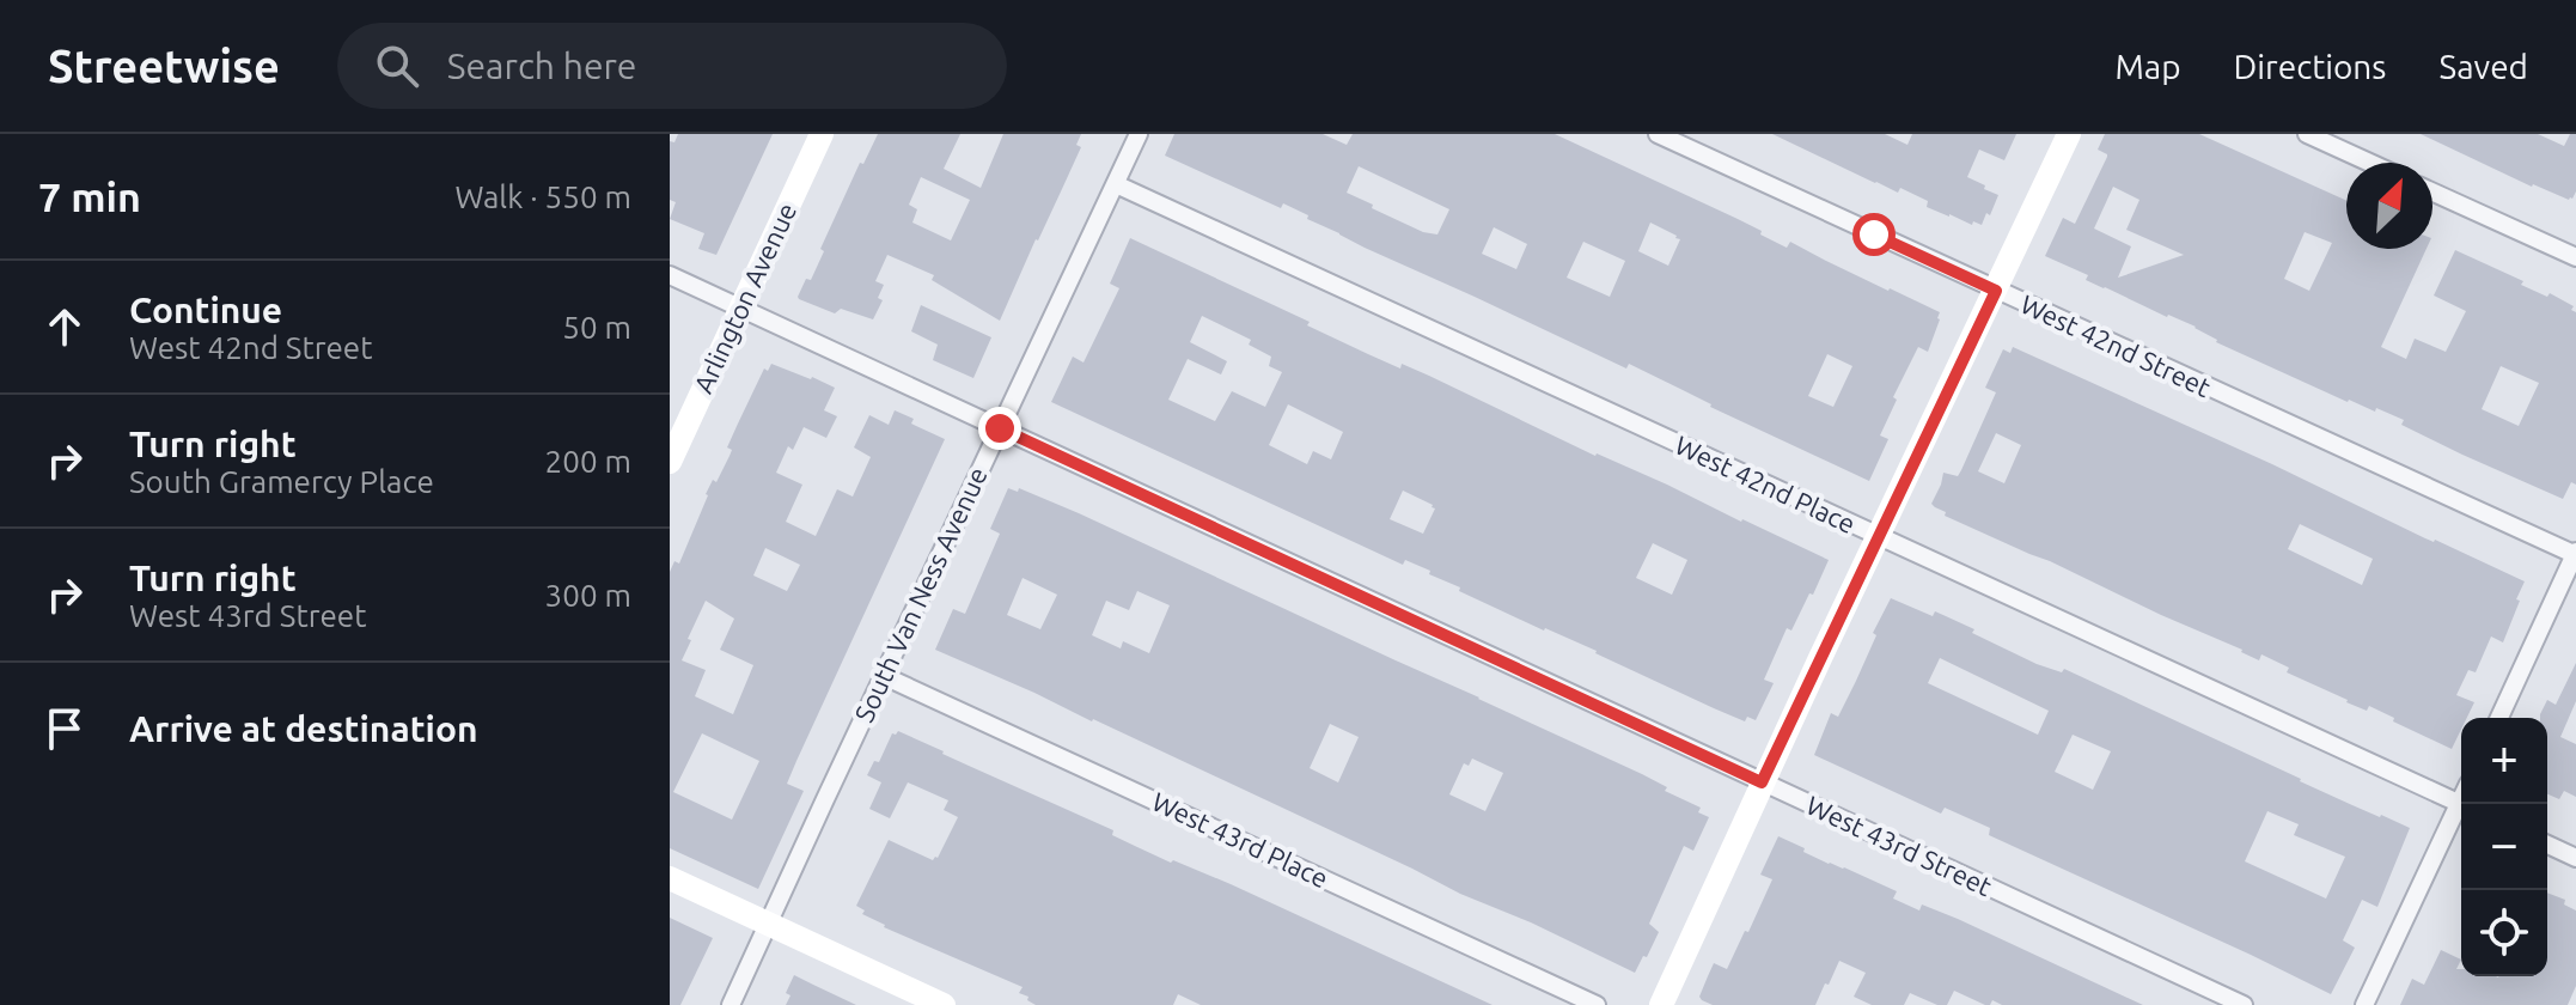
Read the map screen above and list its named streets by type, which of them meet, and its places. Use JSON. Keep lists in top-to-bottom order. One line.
{"streets":{"street":["Arlington Avenue","West 42nd Street","West 42nd Place","South Van Ness Avenue","West 43rd Place","West 43rd Street"]},"crossings":[["Arlington Avenue","West 43rd Street"],["West 42nd Place","South Van Ness Avenue"],["South Van Ness Avenue","West 43rd Place"],["South Van Ness Avenue","West 43rd Street"]],"north":"top right","page":{"header":"Streetwise","search":"Search here","nav":["Map","Directions","Saved"],"heading":["7 min","Walk · 550 m"],"list":[["Continue","West 42nd Street","50 m"],["Turn right","South Gramercy Place","200 m"],["Turn right","West 43rd Street","300 m"],"Arrive at destination"],"map_buttons":["+","−"]}}
